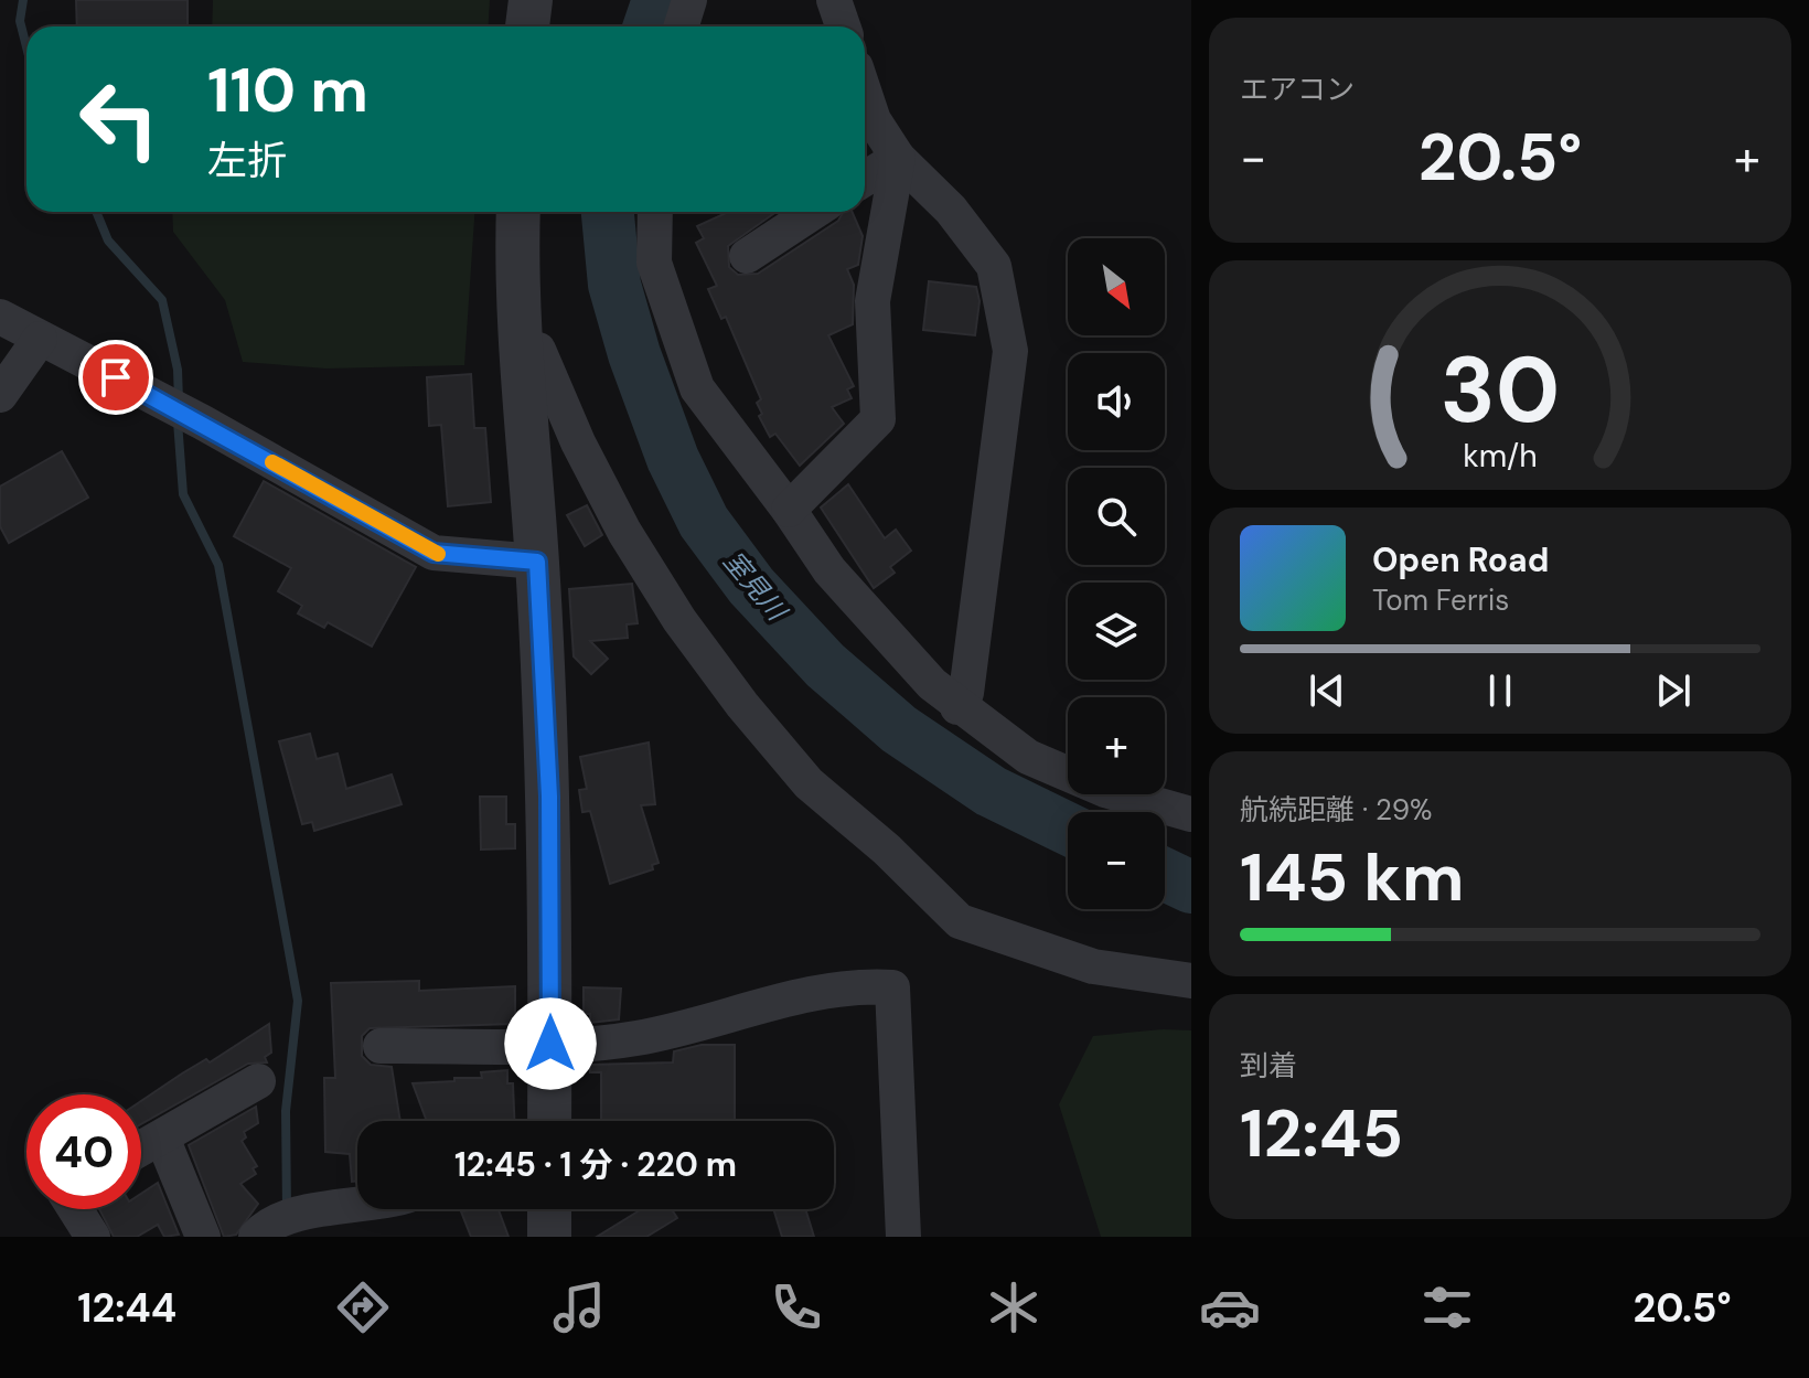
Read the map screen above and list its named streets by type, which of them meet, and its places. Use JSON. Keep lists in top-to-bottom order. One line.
{"water":["室見川"],"north":"bottom right","page":{"tile":["エアコン",["航続距離 · 29%","145 km"],["到着","12:45"]],"turn":["110 m","左折"],"heat":["−","20.5°","+"],"map_buttons":["+","−"],"song":["Open Road","Tom Ferris"],"limit":"40","trip":"12:45 · 1 分 · 220 m","tabs":["12:44","20.5°"],"gauge":["30","km/h"]}}
